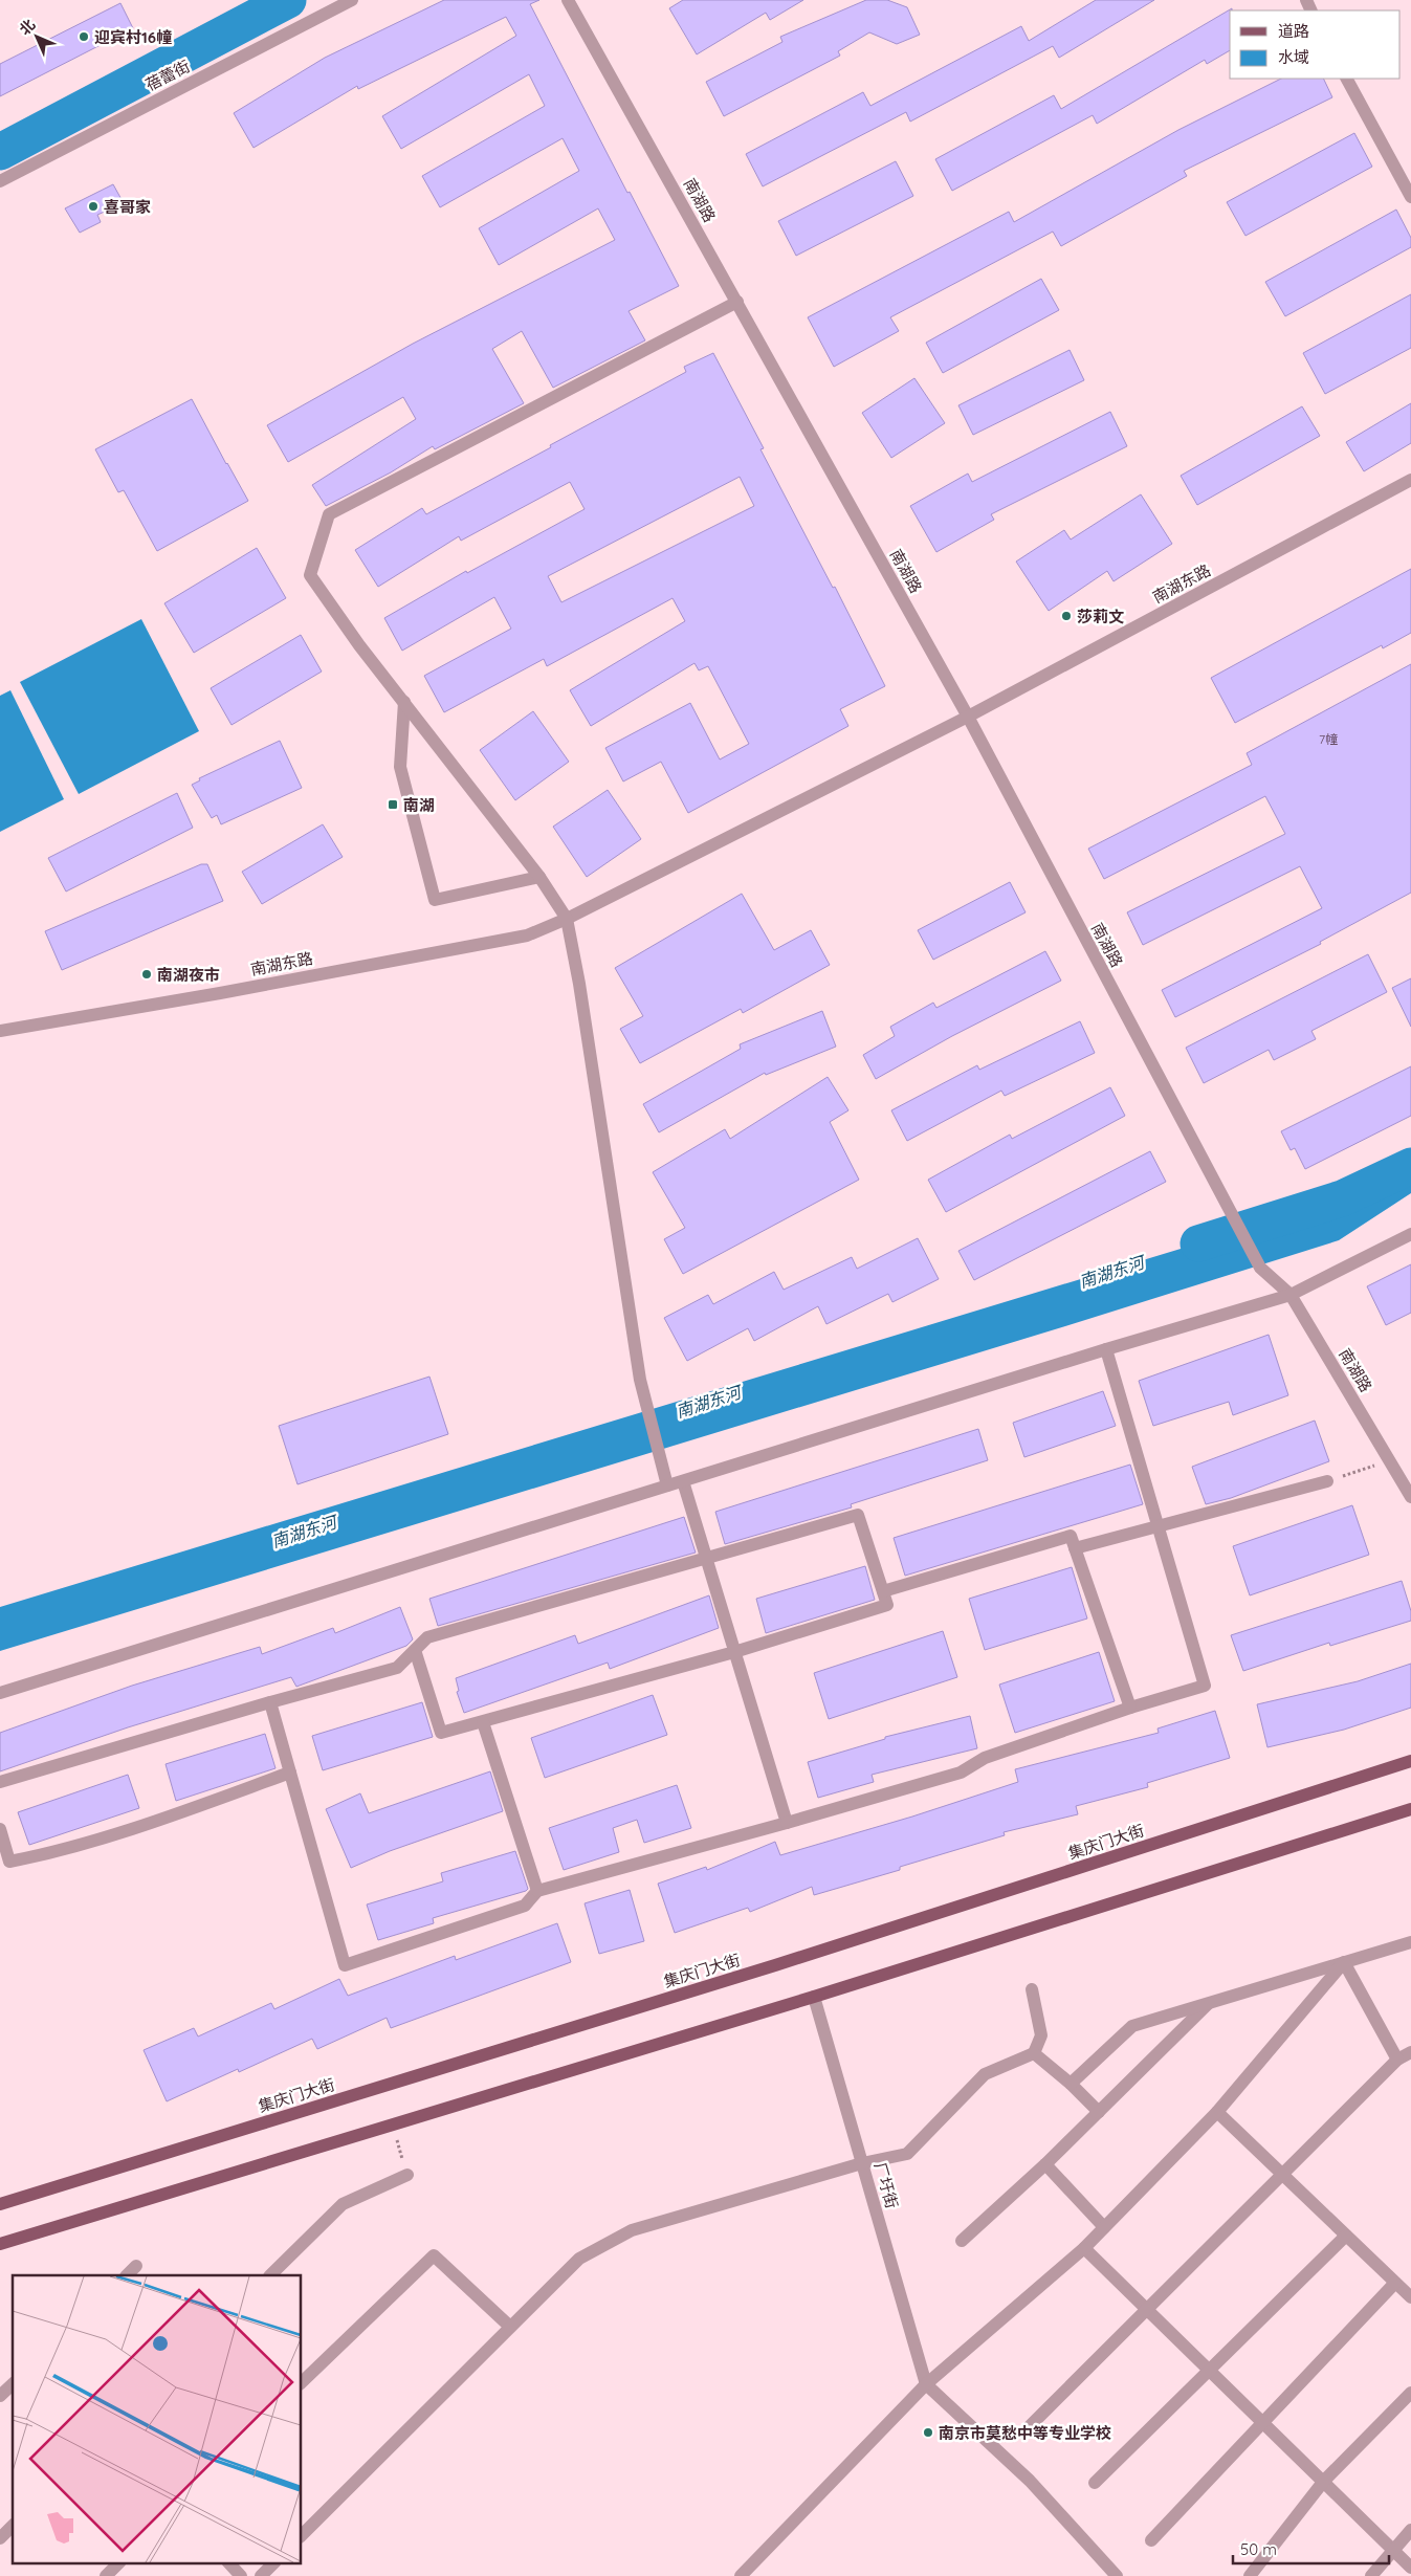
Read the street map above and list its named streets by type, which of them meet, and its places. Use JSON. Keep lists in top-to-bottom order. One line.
{"streets":{"main road":["集庆门大街"],"street":["蓓蕾街","南湖路","南湖东路","厂圩街"]},"crossings":[["南湖路","南湖东路"]],"water":["南湖东河"],"places":{"other":["迎宾村16幢","喜哥家","莎莉文","南湖夜市","南京市莫愁中等专业学校"],"transit":["南湖"]},"house_numbers":["7幢"],"legend":["道路","水域"],"scale_bar":"50 m","north":"top left"}
